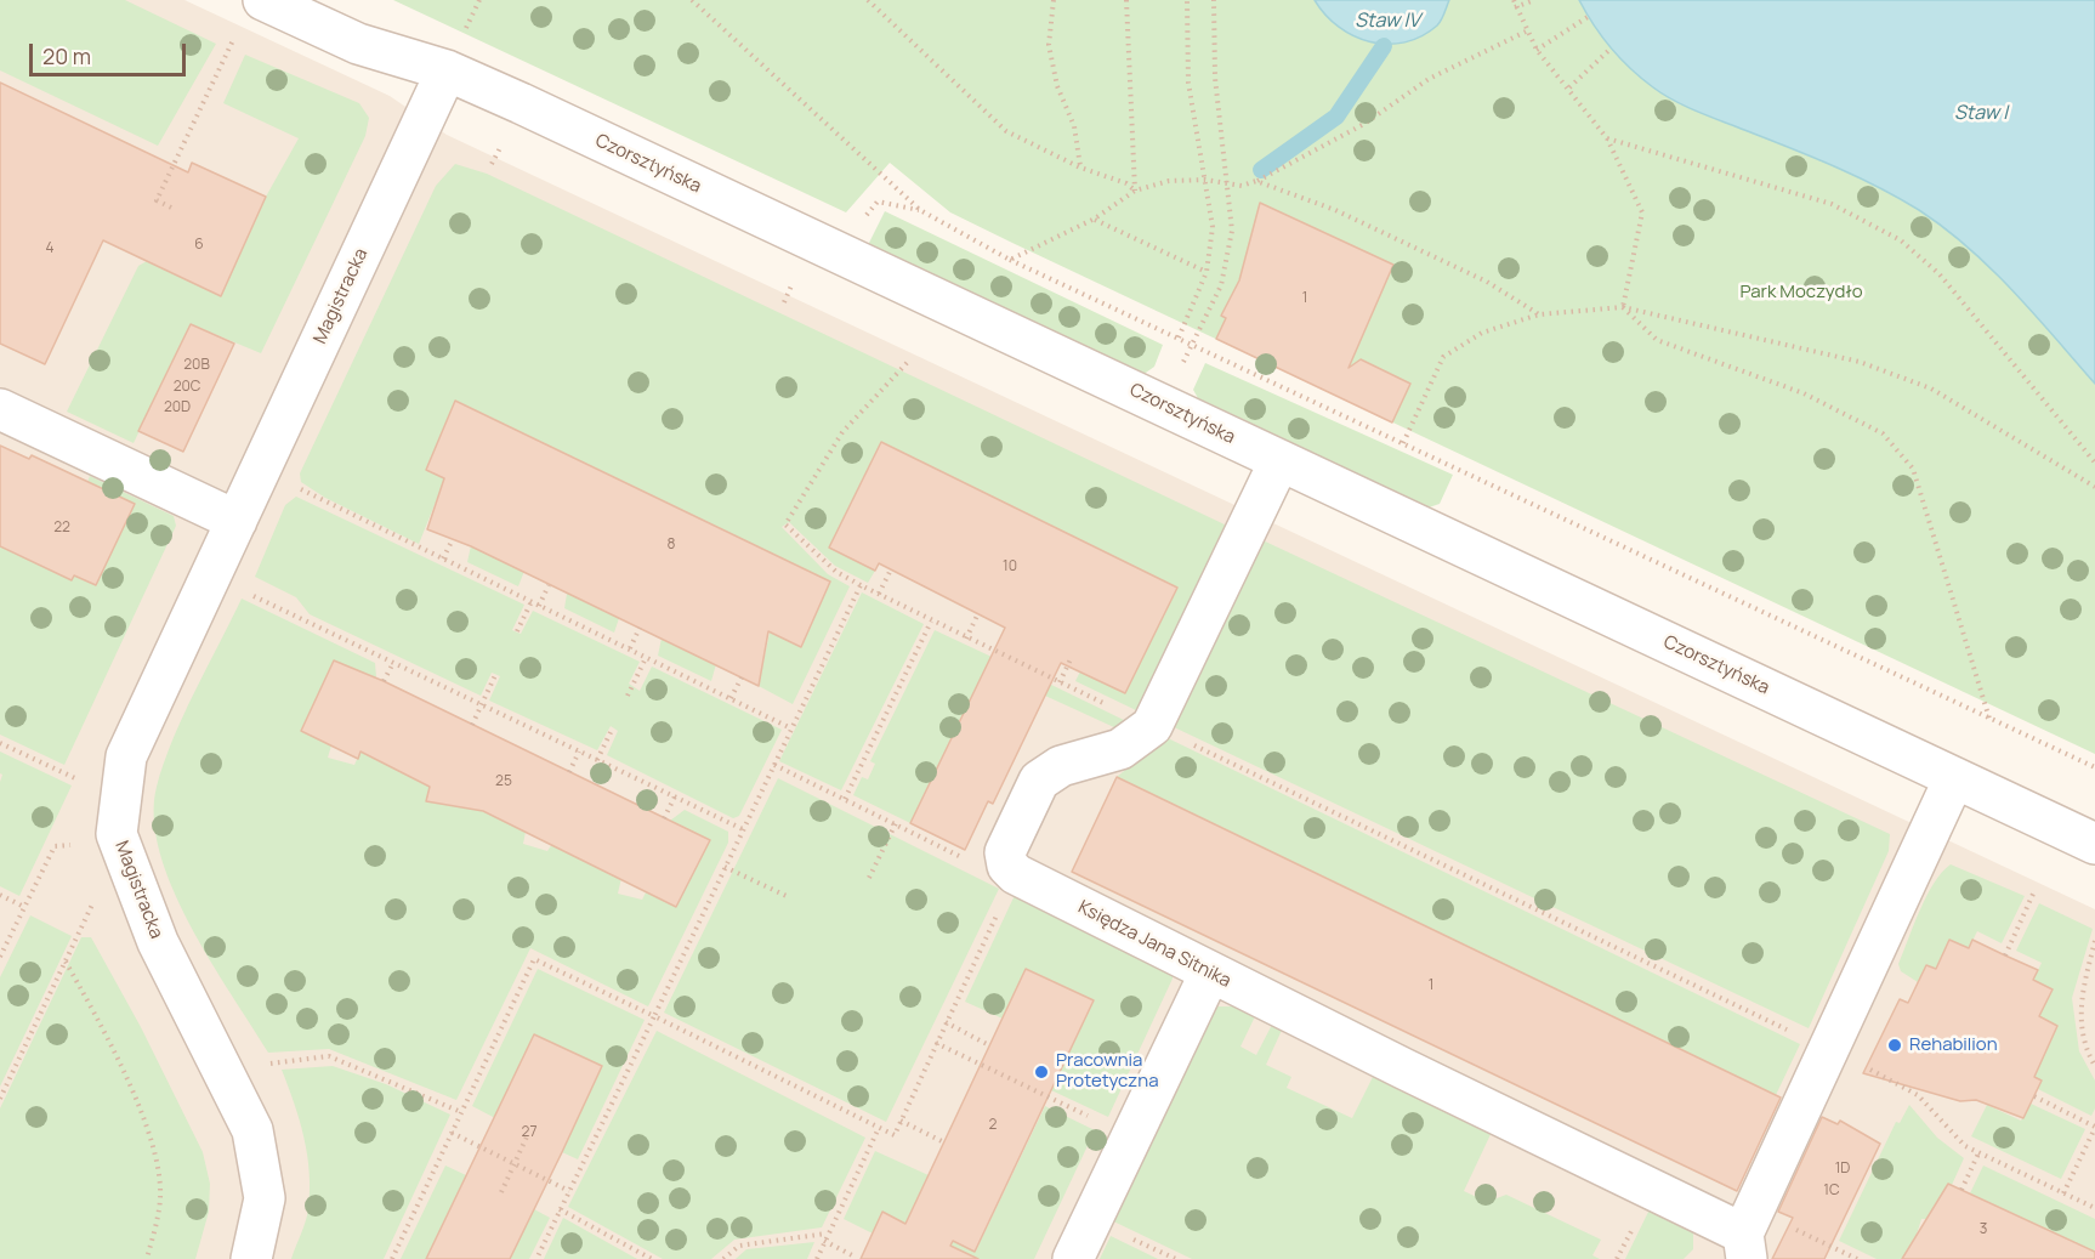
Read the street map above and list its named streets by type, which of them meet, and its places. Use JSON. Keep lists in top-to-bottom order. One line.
{"streets":{"street":["Czorsztyńska","Magistracka","Księdza Jana Sitnika"]},"crossings":[["Czorsztyńska","Magistracka"]],"water":["Staw IV","Staw I"],"parks":["Park Moczydło"],"places":["Rehabilion","Pracownia Protetyczna"],"house_numbers":["6","4","1","20B","20C","20D","22","8","10","25","1","2","27","1D","1C","3"],"scale_bar":"20 m"}
